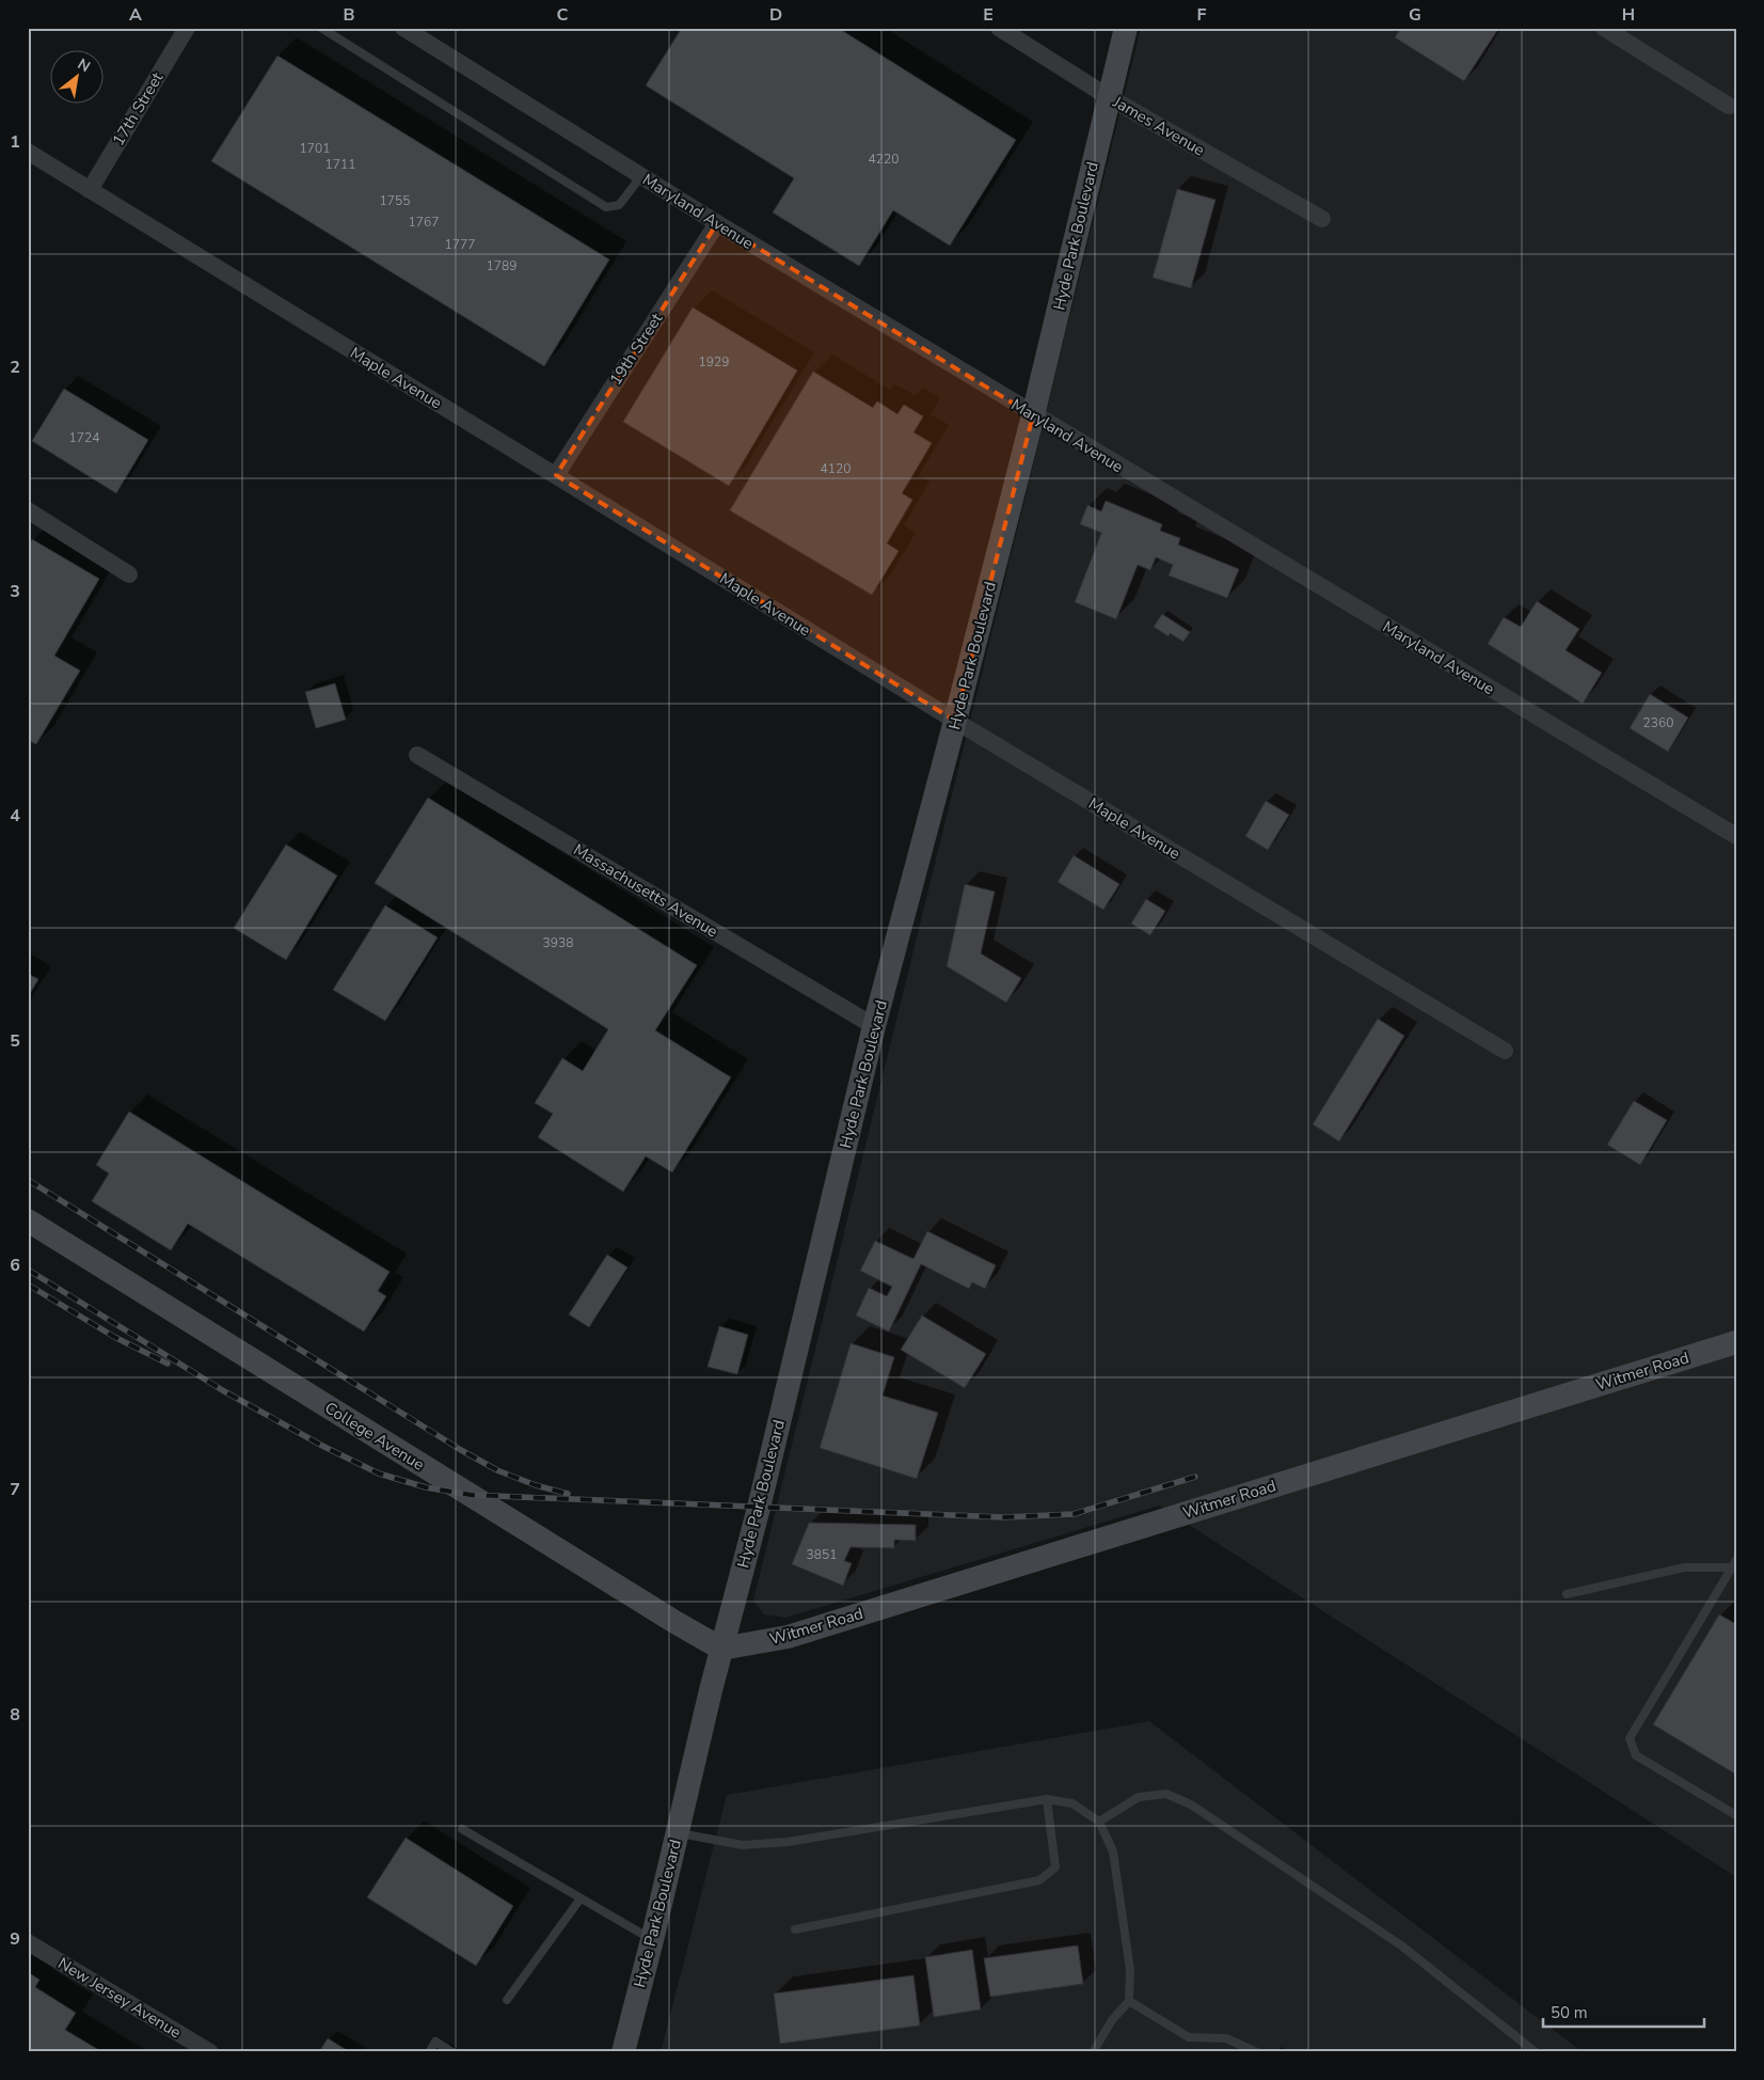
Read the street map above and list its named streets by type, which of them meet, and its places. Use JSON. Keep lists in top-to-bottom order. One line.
{"streets":{"main road":["Hyde Park Boulevard","Witmer Road","College Avenue"],"street":["17th Street","James Avenue","Maryland Avenue","19th Street","Maple Avenue","Massachusetts Avenue","New Jersey Avenue"]},"crossings":[["17th Street","Maple Avenue"],["James Avenue","Hyde Park Boulevard"],["Maryland Avenue","Hyde Park Boulevard"],["Maryland Avenue","19th Street"],["Hyde Park Boulevard","Maple Avenue"],["Hyde Park Boulevard","Massachusetts Avenue"],["Hyde Park Boulevard","Witmer Road"],["Hyde Park Boulevard","College Avenue"],["19th Street","Maple Avenue"],["Witmer Road","College Avenue"]],"house_numbers":["1701","4220","1711","1755","1767","1777","1789","1929","1724","4120","2360","3938","3851"],"scale_bar":"50 m","north":"top right","grid":{"columns":["A","B","C","D","E","F","G","H"],"rows":["1","2","3","4","5","6","7","8","9"]}}
